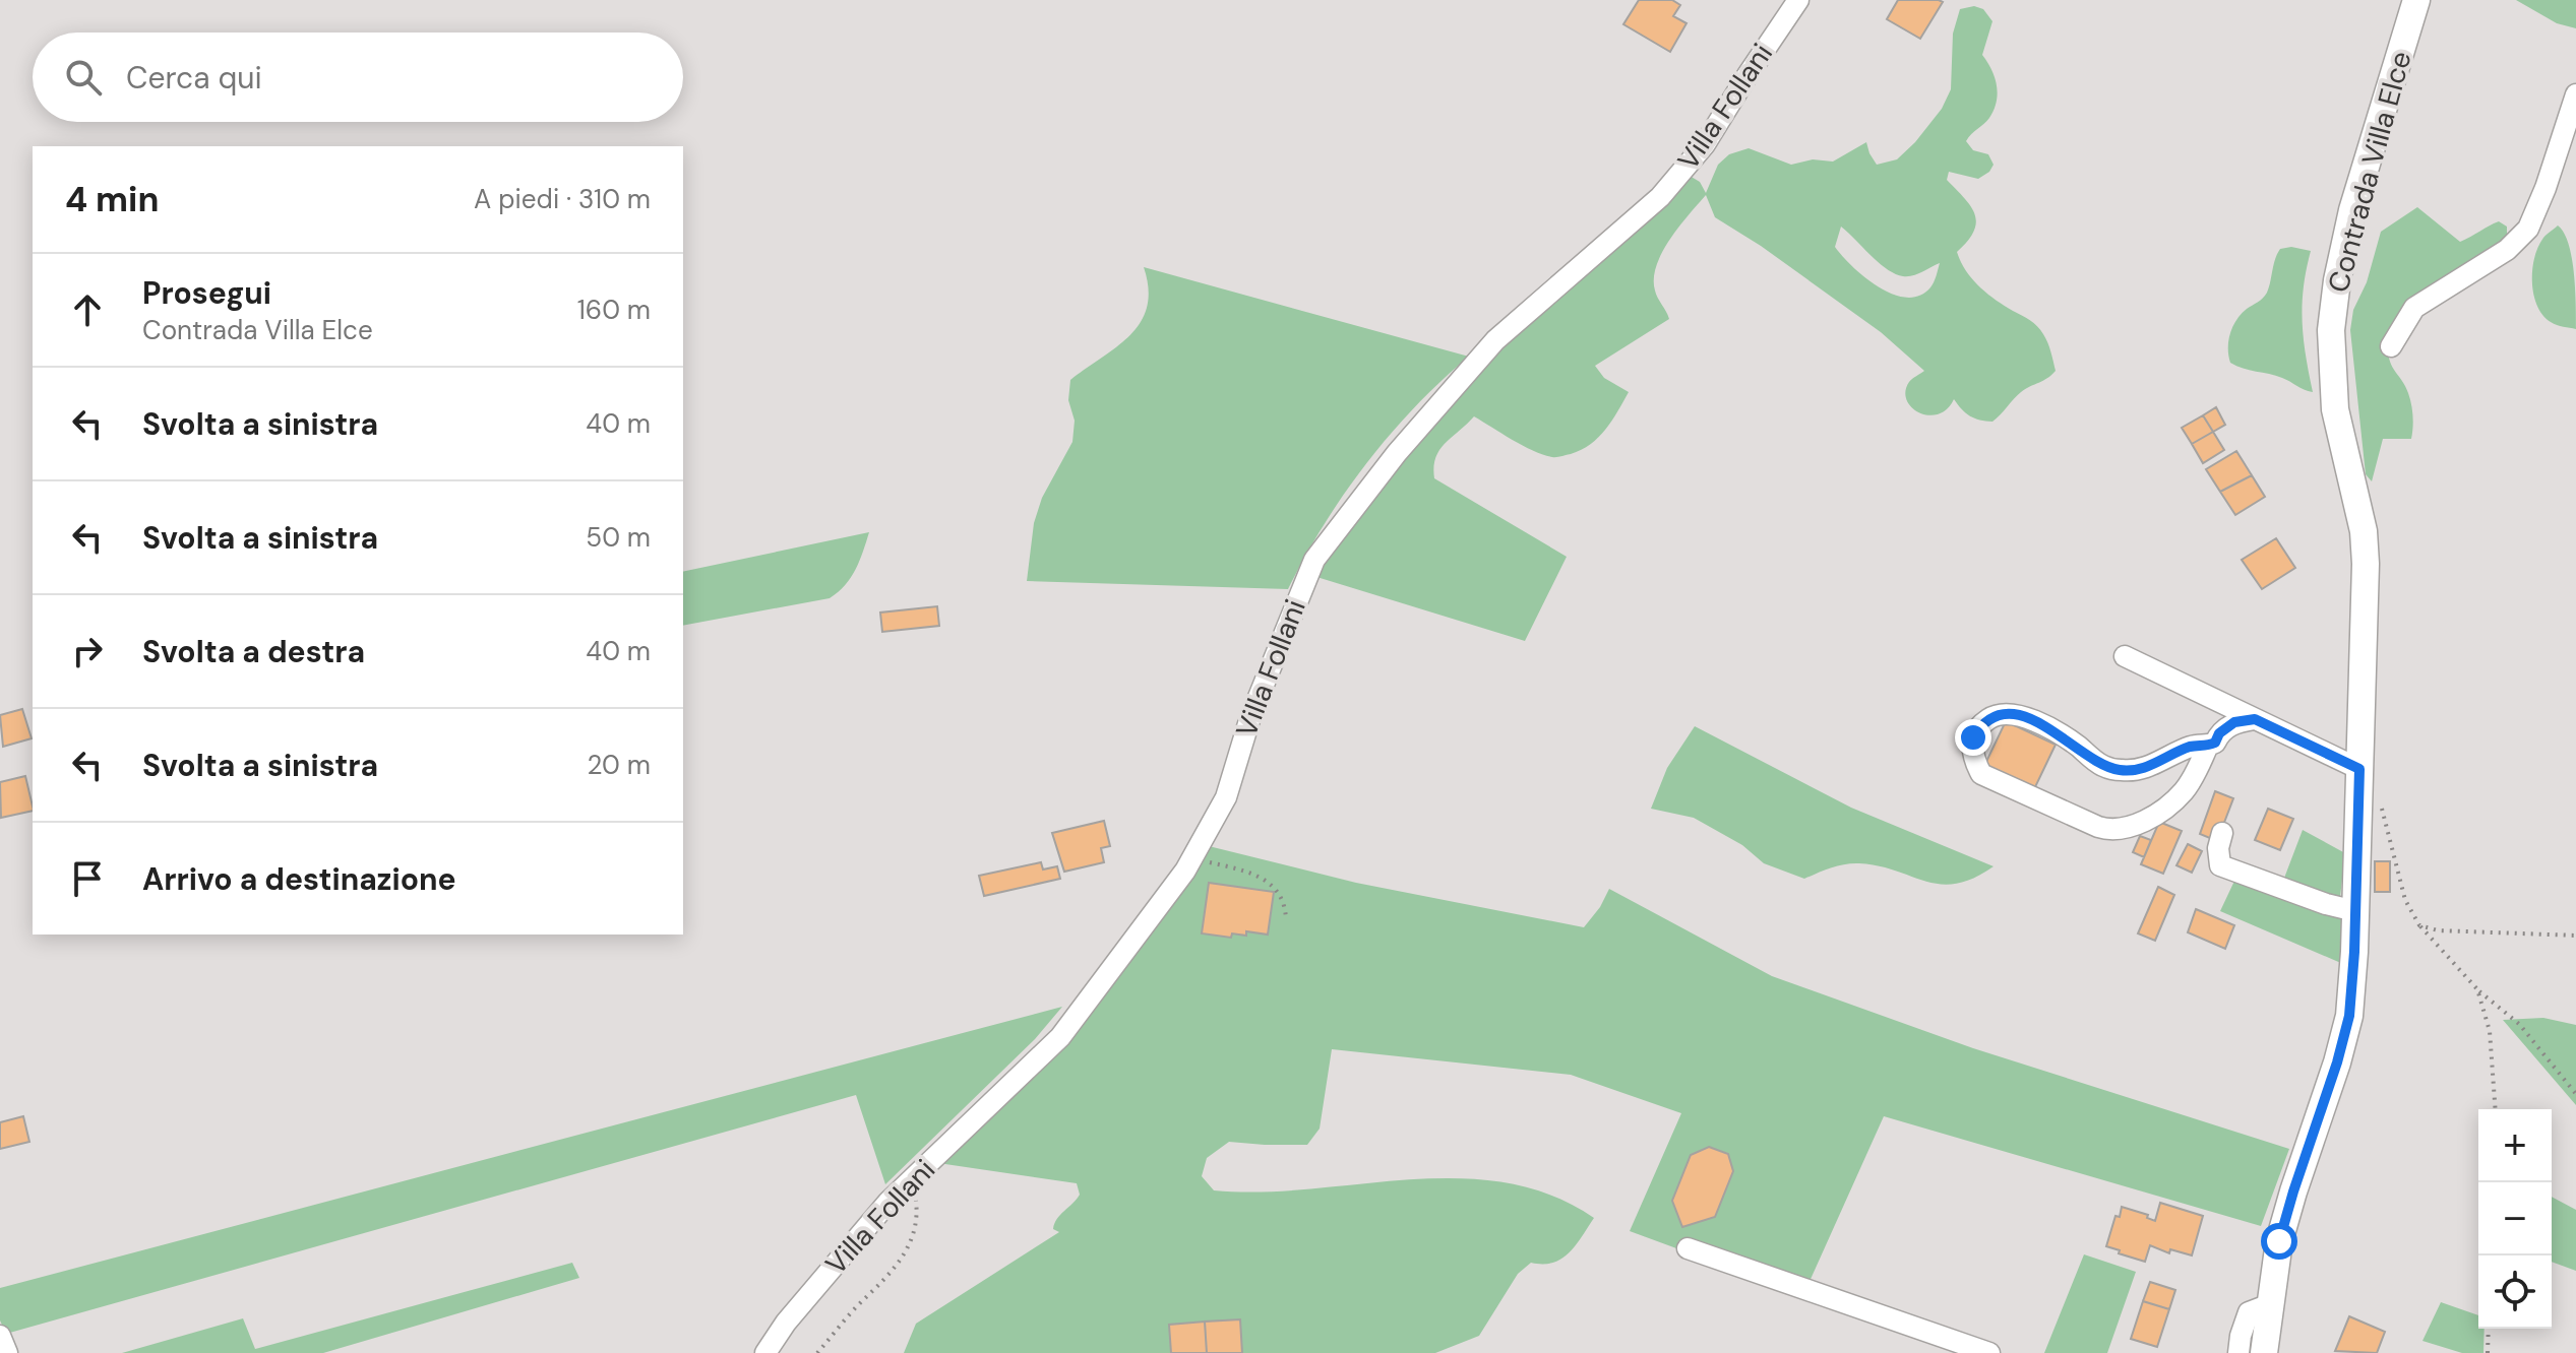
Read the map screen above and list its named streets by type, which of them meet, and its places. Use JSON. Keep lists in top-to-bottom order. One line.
{"streets":{"main road":["Contrada Villa Elce"],"street":["Villa Follani"]},"page":{"search":"Cerca qui","heading":["4 min","A piedi · 310 m"],"list":[["Prosegui","Contrada Villa Elce","160 m"],["Svolta a sinistra","40 m"],["Svolta a sinistra","50 m"],["Svolta a destra","40 m"],["Svolta a sinistra","20 m"],"Arrivo a destinazione"],"map_buttons":["+","−"]}}
